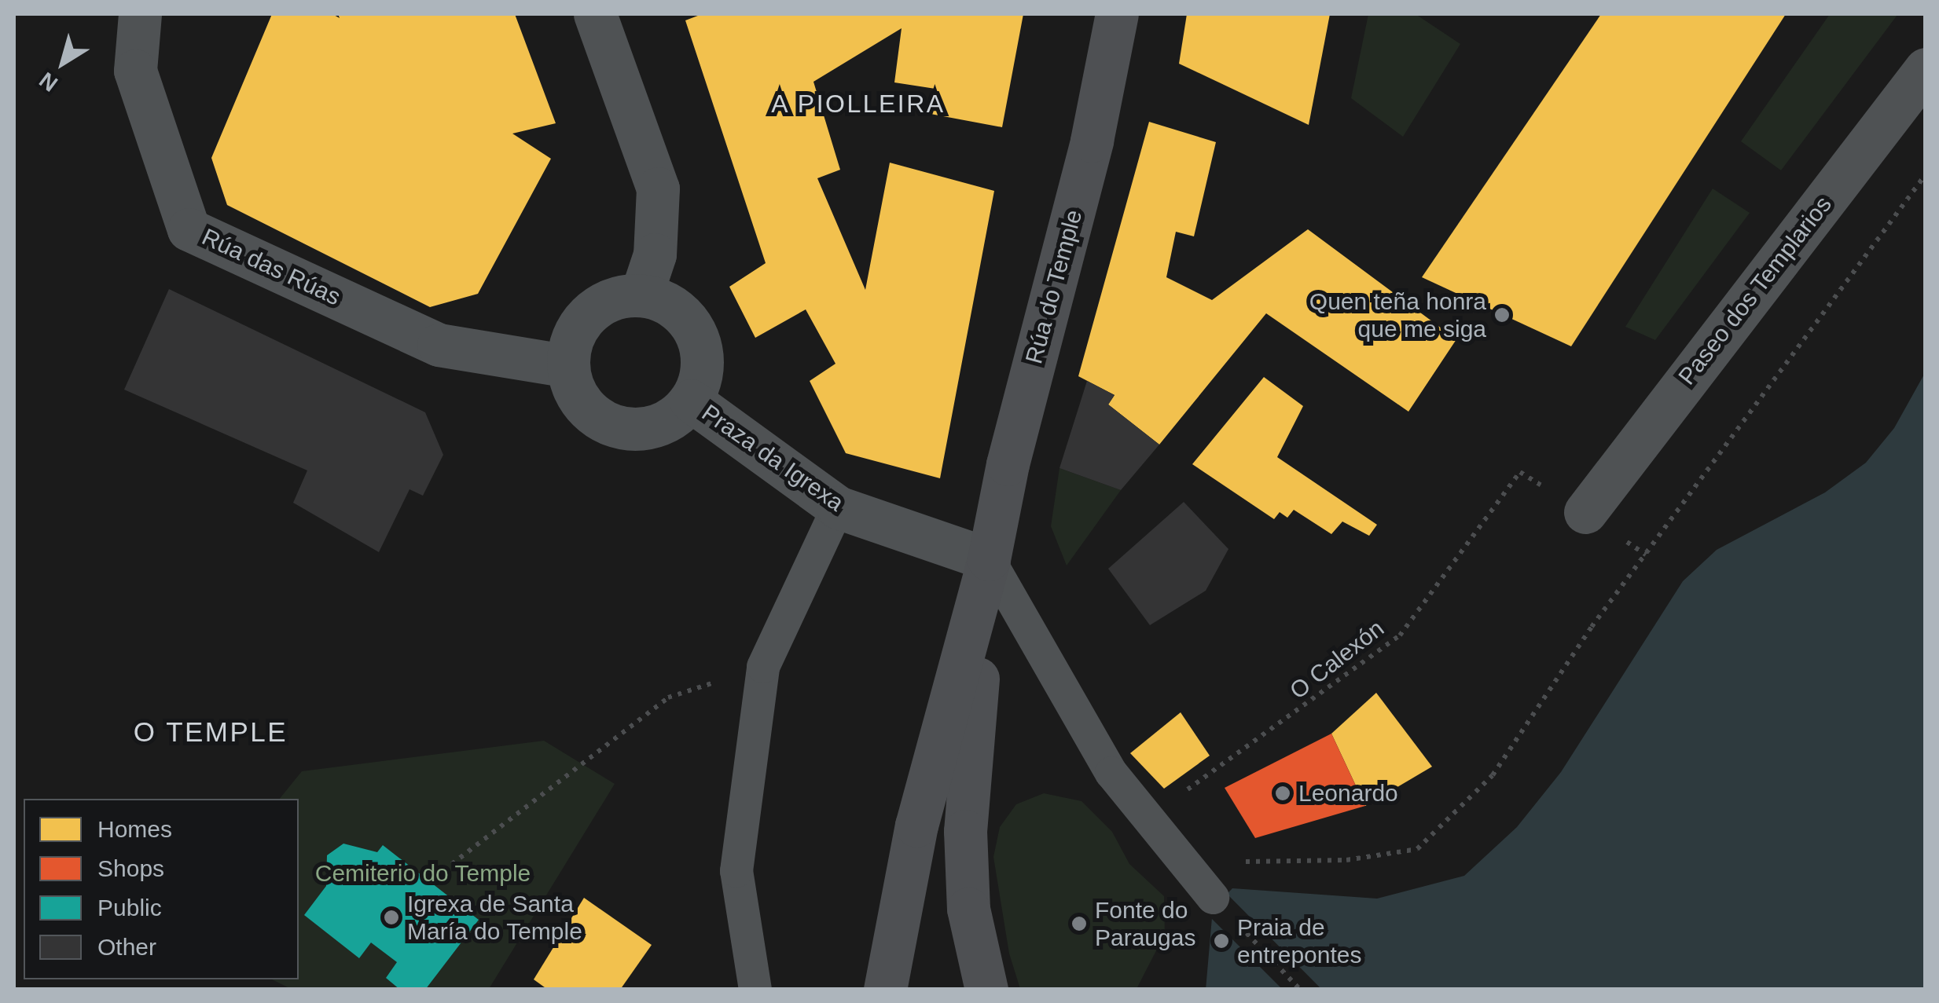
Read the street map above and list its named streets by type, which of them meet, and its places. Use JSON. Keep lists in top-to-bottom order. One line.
{"streets":{"main road":["Rúa do Temple"],"street":["Rúa das Rúas","Paseo dos Templarios","Praza da Igrexa"],"path":["O Calexón"]},"crossings":[["Rúa das Rúas","Praza da Igrexa"],["Rúa do Temple","Praza da Igrexa"],["Paseo dos Templarios","O Calexón"]],"districts":["A PIOLLEIRA","O TEMPLE"],"parks":["Cemiterio do Temple"],"places":["Quen teña honra que me siga","Leonardo","Igrexa de Santa María do Temple","Fonte do Paraugas","Praia de entrepontes"],"legend":["Homes","Shops","Public","Other"],"north":"bottom left"}
